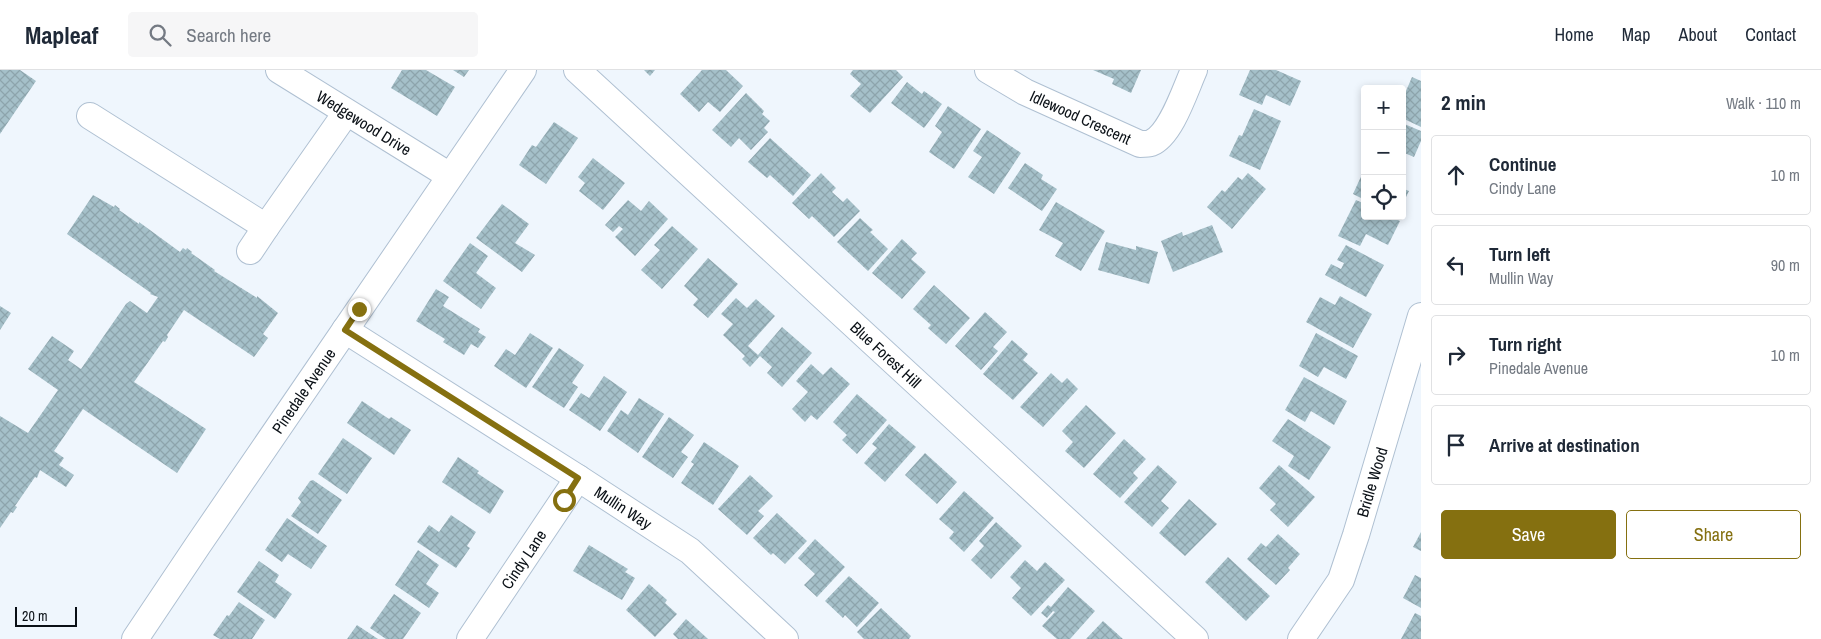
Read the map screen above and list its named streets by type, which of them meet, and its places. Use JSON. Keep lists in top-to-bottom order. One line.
{"streets":{"street":["Idlewood Crescent","Wedgewood Drive","Blue Forest Hill","Pinedale Avenue","Bridle Wood","Mullin Way","Cindy Lane"]},"crossings":[["Wedgewood Drive","Pinedale Avenue"],["Pinedale Avenue","Mullin Way"],["Mullin Way","Cindy Lane"]],"scale_bar":"20 m","page":{"header":"Mapleaf","search":"Search here","nav":["Home","Map","About","Contact"],"heading":["2 min","Walk · 110 m"],"map_buttons":["+","−"],"list":[["Continue","Cindy Lane","10 m"],["Turn left","Mullin Way","90 m"],["Turn right","Pinedale Avenue","10 m"],"Arrive at destination"],"buttons":["Save","Share"],"scale":"20 m"}}
